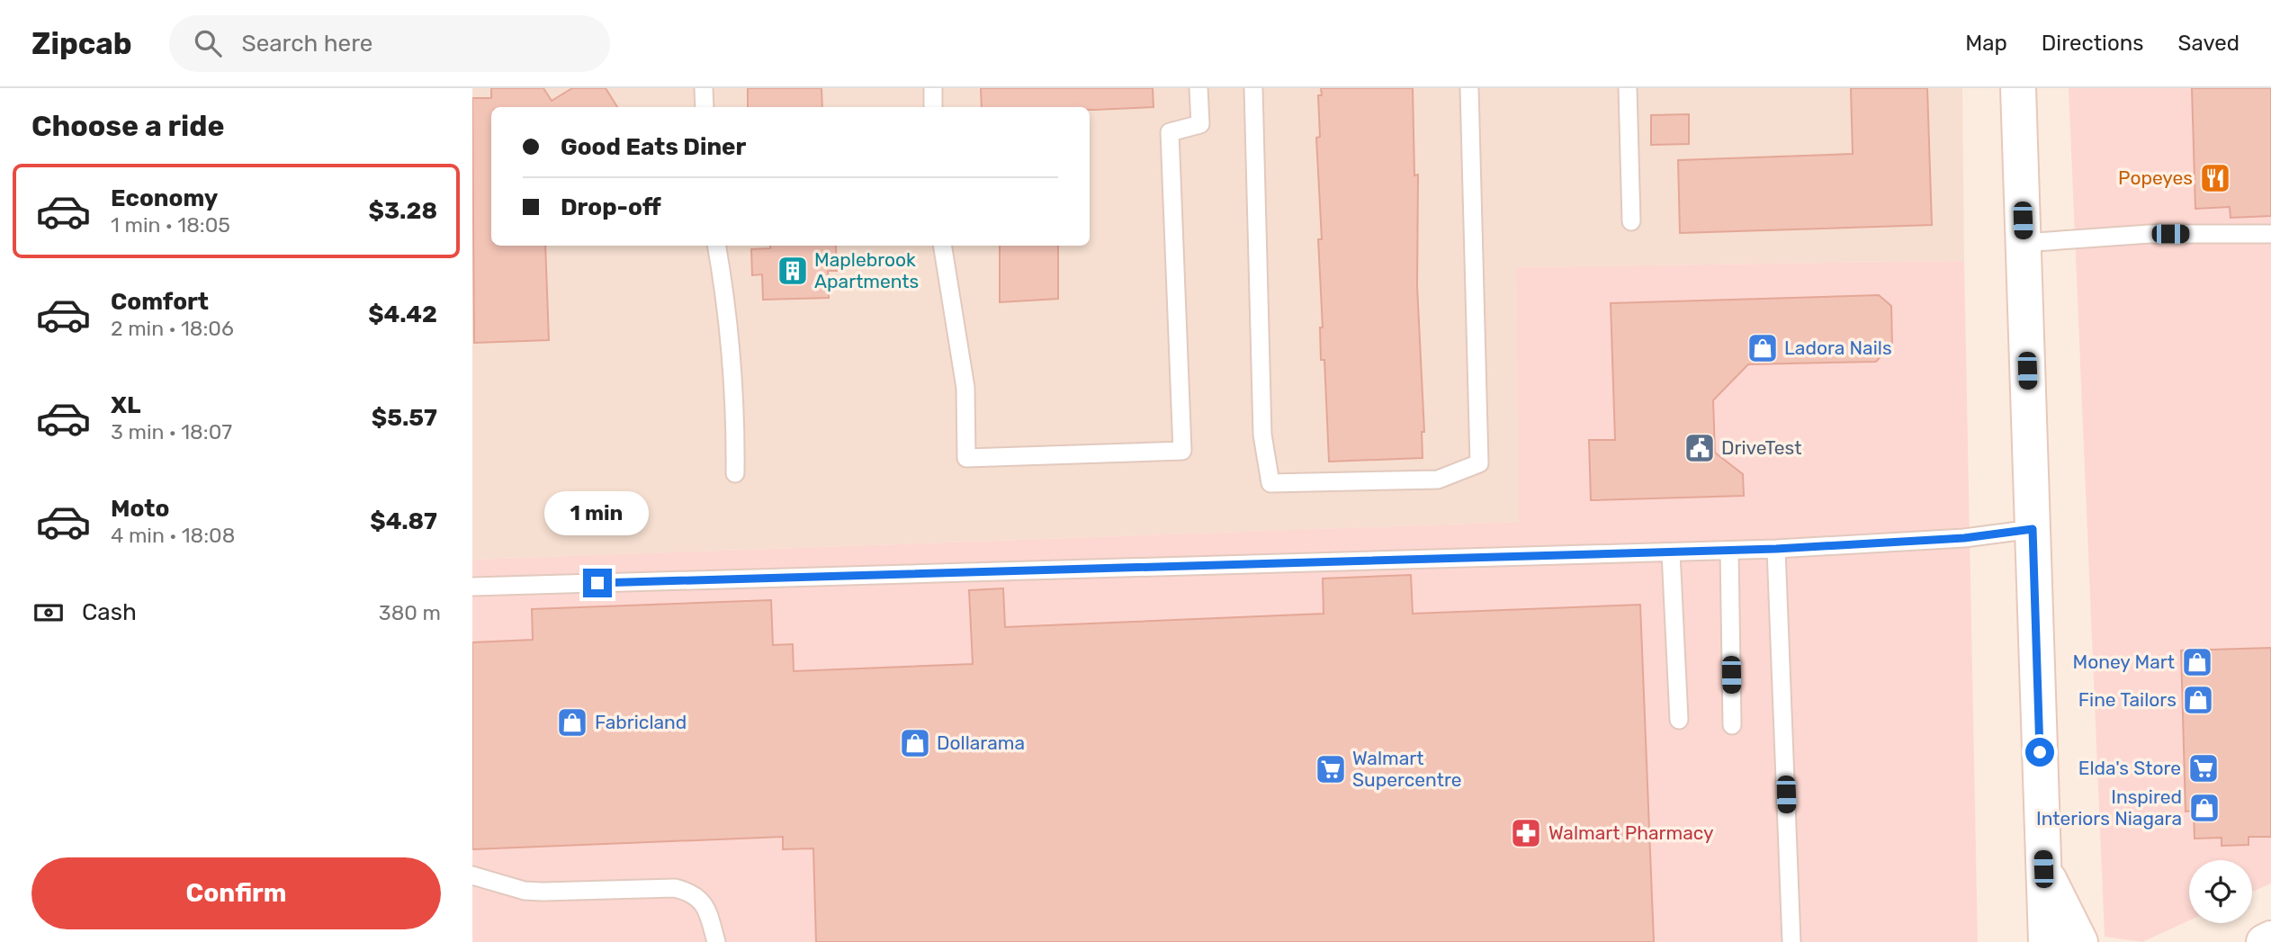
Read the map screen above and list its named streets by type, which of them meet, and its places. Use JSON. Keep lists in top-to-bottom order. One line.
{"places":{"restaurant":["Popeyes"],"building":["Maplebrook Apartments"],"shop":["Ladora Nails","Money Mart","Fine Tailors","Fabricland","Dollarama","Inspired Interiors Niagara"],"public building":["DriveTest"],"supermarket":["Elda's Store","Walmart Supercentre"],"pharmacy":["Walmart Pharmacy"]},"page":{"header":"Zipcab","search":"Search here","nav":["Map","Directions","Saved"],"heading":"Choose a ride","banner":["Good Eats Diner","Drop-off"],"list":[{"name":"Economy","note":"1 min · 18:05","value":"$3.28"},{"name":"Comfort","note":"2 min · 18:06","value":"$4.42"},{"name":"XL","note":"3 min · 18:07","value":"$5.57"},{"name":"Moto","note":"4 min · 18:08","value":"$4.87"}],"bubble":"1 min","pay":["Cash","380 m"],"buttons":"Confirm"}}
